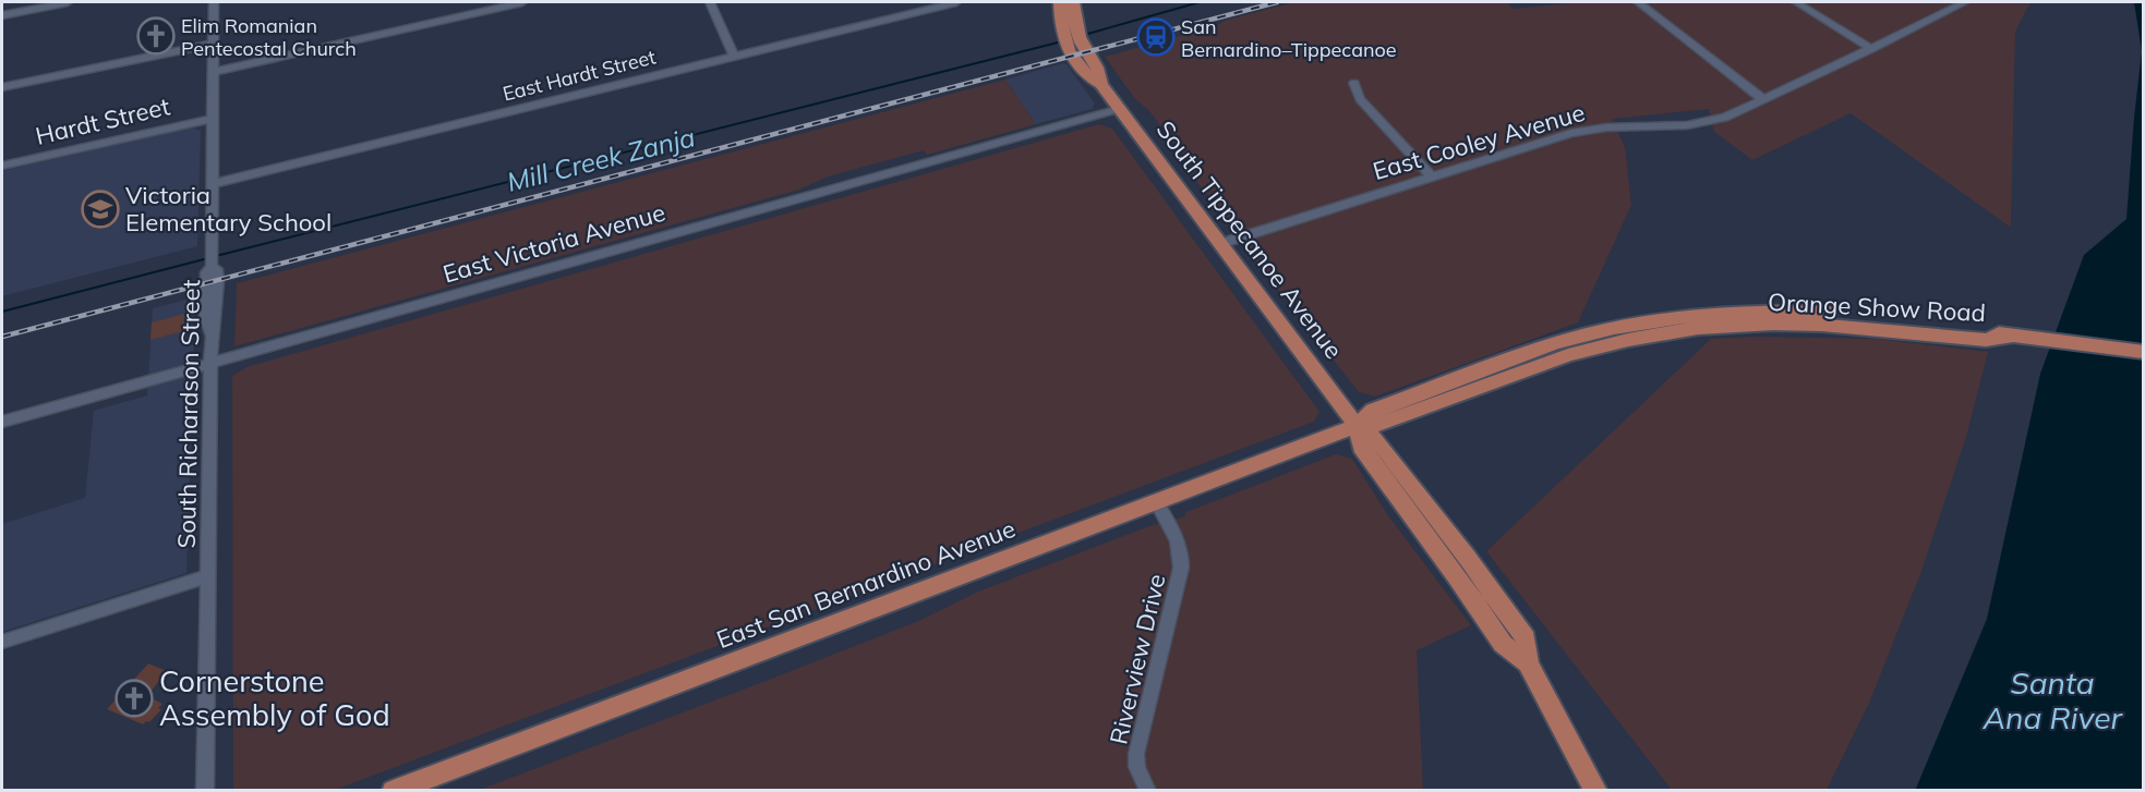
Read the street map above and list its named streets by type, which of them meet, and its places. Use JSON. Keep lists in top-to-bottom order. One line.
{"streets":{"main road":["South Tippecanoe Avenue","Orange Show Road","East San Bernardino Avenue"],"street":["East Hardt Street","Hardt Street","East Cooley Avenue","East Victoria Avenue","South Richardson Street","Riverview Drive"]},"crossings":[["East Hardt Street","South Richardson Street"],["Hardt Street","South Richardson Street"],["East Cooley Avenue","South Tippecanoe Avenue"],["South Tippecanoe Avenue","East Victoria Avenue"],["South Tippecanoe Avenue","Orange Show Road"],["South Tippecanoe Avenue","East San Bernardino Avenue"],["East Victoria Avenue","South Richardson Street"],["Orange Show Road","East San Bernardino Avenue"],["East San Bernardino Avenue","Riverview Drive"]],"water":["Mill Creek Zanja","Santa Ana River"],"places":{"church":["Elim Romanian Pentecostal Church","Cornerstone Assembly of God"],"station":["San Bernardino–Tippecanoe"],"school or university":["Victoria Elementary School"]}}
